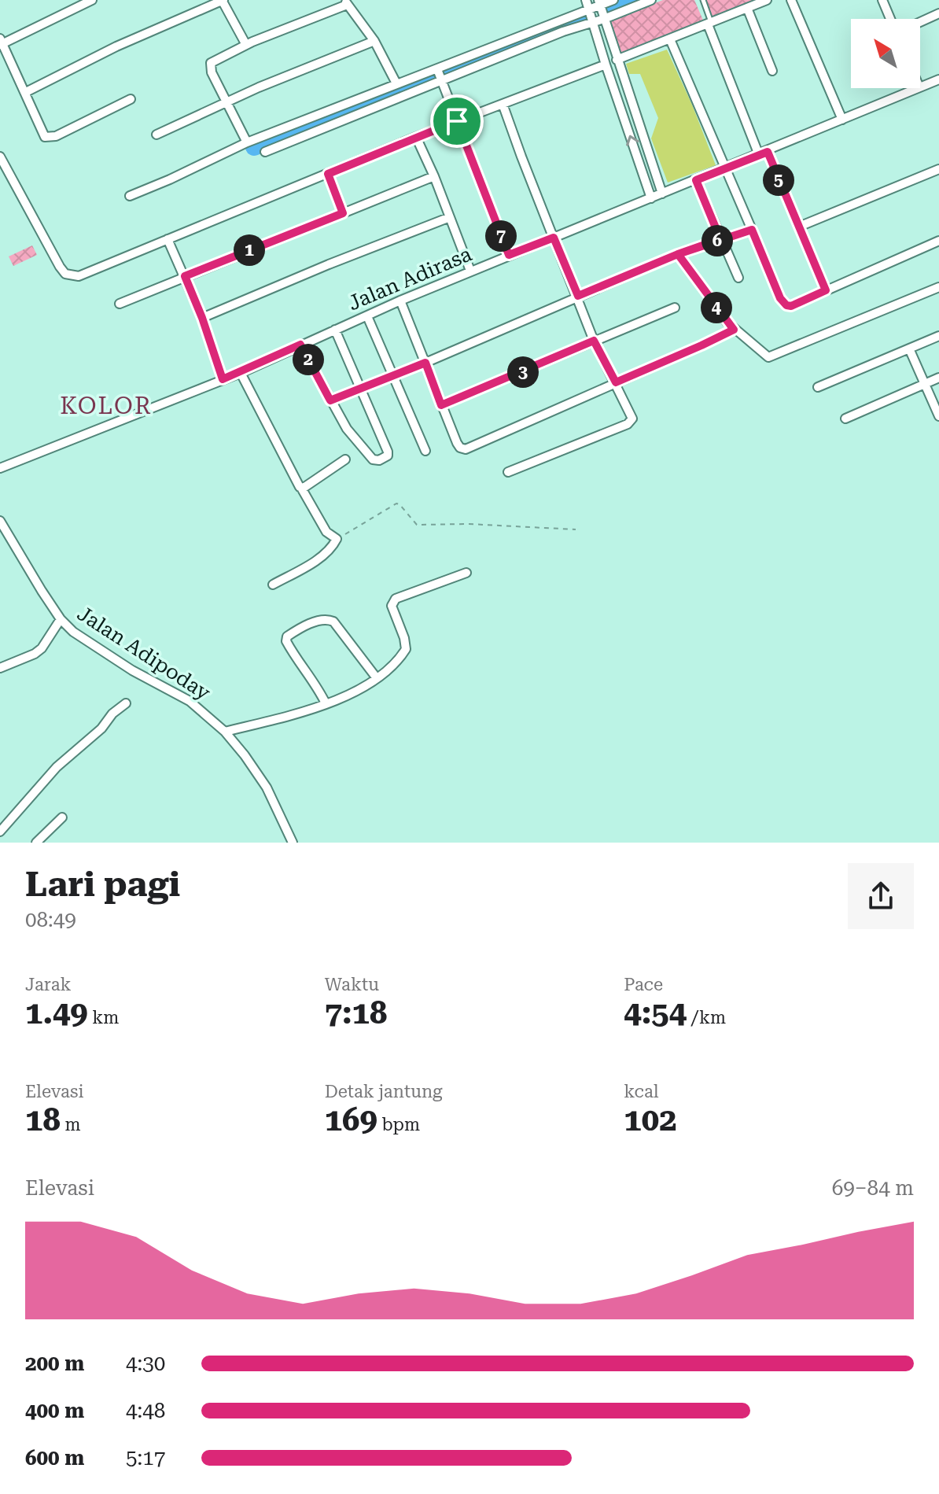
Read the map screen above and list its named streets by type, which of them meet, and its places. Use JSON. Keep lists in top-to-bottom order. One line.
{"streets":{"street":["Jalan Adirasa","Jalan Adipoday"]},"districts":["KOLOR"],"north":"top left","page":{"pins":["5","7","6","1","4","2","3"],"heading":["Lari pagi","08:49"],"stats":[["Jarak","1.49 km"],["Waktu","7:18"],["Pace","4:54 /km"],["Elevasi","18 m"],["Detak jantung","169 bpm"],["kcal","102"]],"chart":["Elevasi","69–84 m"],"list":[{"name":"200 m","note":"4:30"},{"name":"400 m","note":"4:48"},{"name":"600 m","note":"5:17"}]}}
